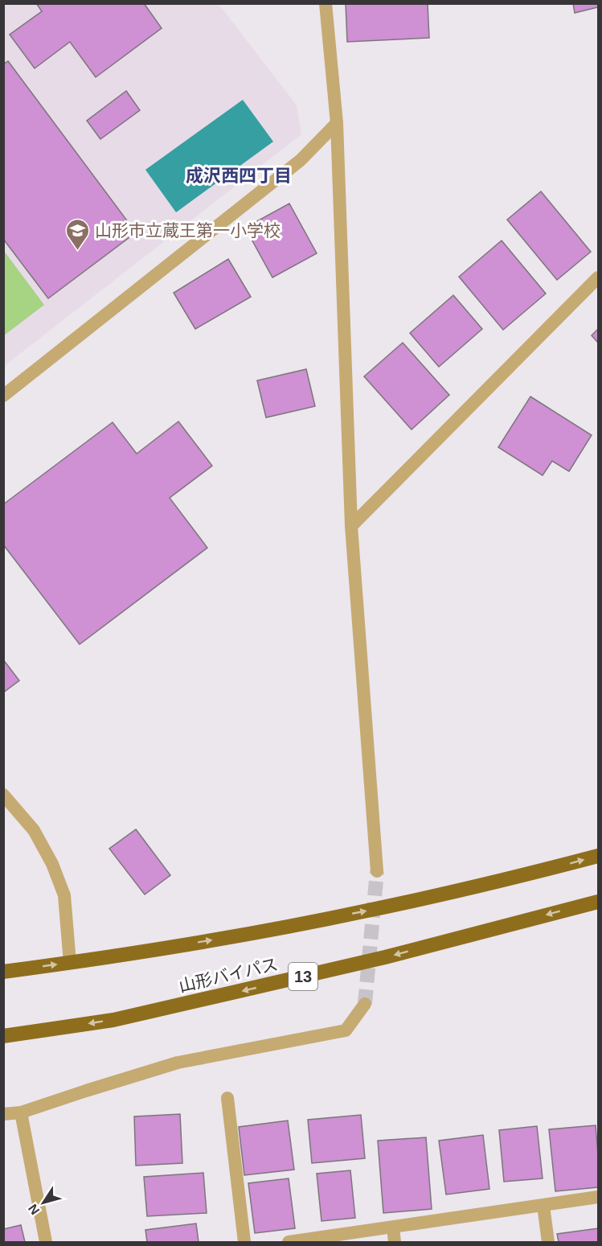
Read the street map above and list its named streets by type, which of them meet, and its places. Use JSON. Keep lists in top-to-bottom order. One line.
{"streets":{"highway":["山形バイパス","13"]},"districts":["成沢西四丁目"],"places":{"school or university":["山形市立蔵王第一小学校"]},"north":"bottom left"}
